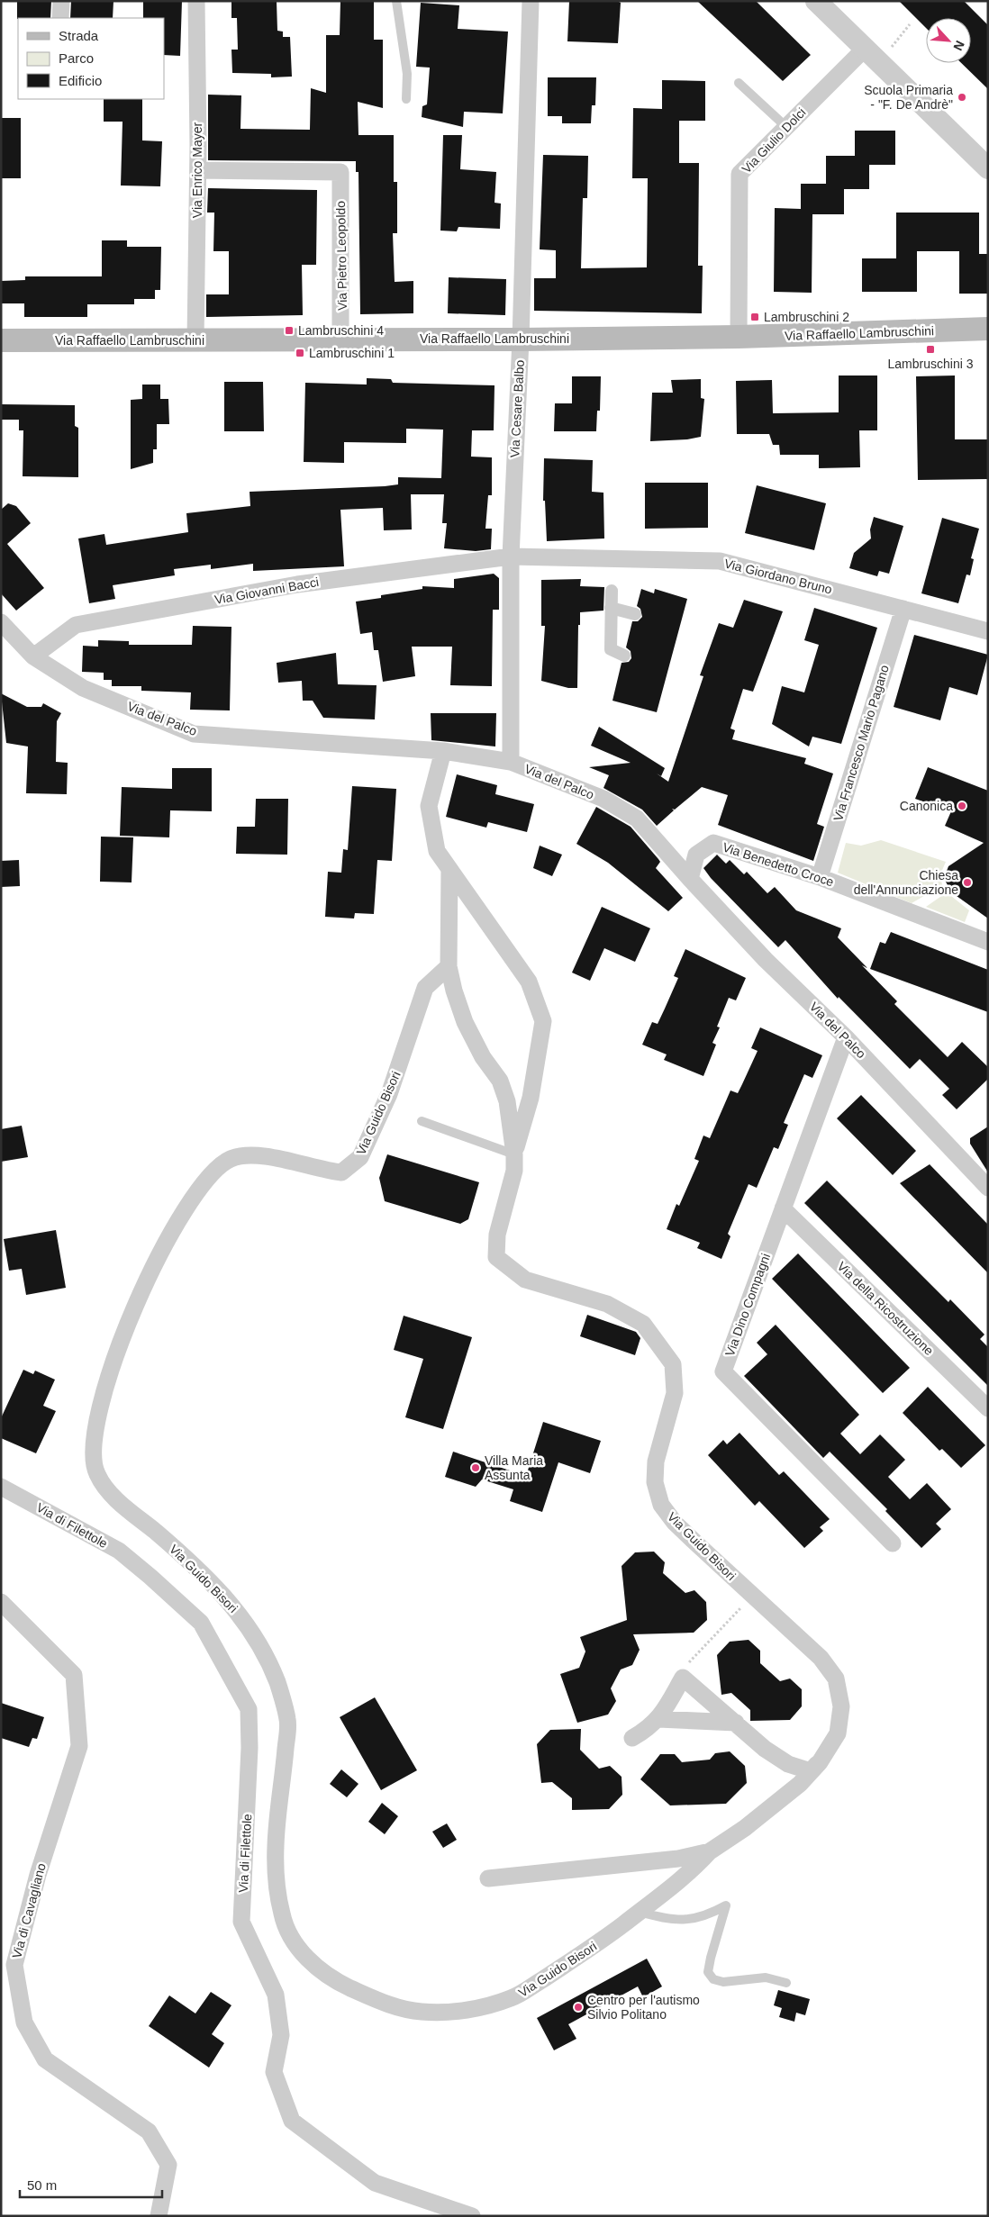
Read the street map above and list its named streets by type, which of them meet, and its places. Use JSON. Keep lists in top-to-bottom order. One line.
{"streets":{"main road":["Via Raffaello Lambruschini"],"street":["Via Giulio Dolci","Via Enrico Mayer","Via Pietro Leopoldo","Via Cesare Balbo","Via Giordano Bruno","Via Giovanni Bacci","Via del Palco","Via Francesco Mario Pagano","Via Benedetto Croce","Via Guido Bisori","Via Dino Compagni","Via della Ricostruzione","Via di Filettole","Via di Cavagliano"]},"crossings":[["Via Giulio Dolci","Via Raffaello Lambruschini"],["Via Enrico Mayer","Via Pietro Leopoldo"],["Via Enrico Mayer","Via Raffaello Lambruschini"],["Via Pietro Leopoldo","Via Raffaello Lambruschini"],["Via Raffaello Lambruschini","Via Cesare Balbo"],["Via Cesare Balbo","Via Giordano Bruno"],["Via Cesare Balbo","Via Giovanni Bacci"],["Via Cesare Balbo","Via del Palco"],["Via Giordano Bruno","Via Giovanni Bacci"],["Via Giordano Bruno","Via Francesco Mario Pagano"],["Via Giovanni Bacci","Via del Palco"],["Via del Palco","Via Benedetto Croce"],["Via del Palco","Via Guido Bisori"],["Via del Palco","Via Dino Compagni"],["Via Francesco Mario Pagano","Via Benedetto Croce"],["Via Dino Compagni","Via della Ricostruzione"]],"places":{"other":["Scuola Primaria - \"F. De Andrè\"","Canonica","Chiesa dell'Annunciazione","Villa Maria Assunta","Centro per l'autismo Silvio Politano"],"transit":["Lambruschini 2","Lambruschini 4","Lambruschini 3","Lambruschini 1"]},"legend":["Strada","Parco","Edificio"],"scale_bar":"50 m","north":"bottom right"}
